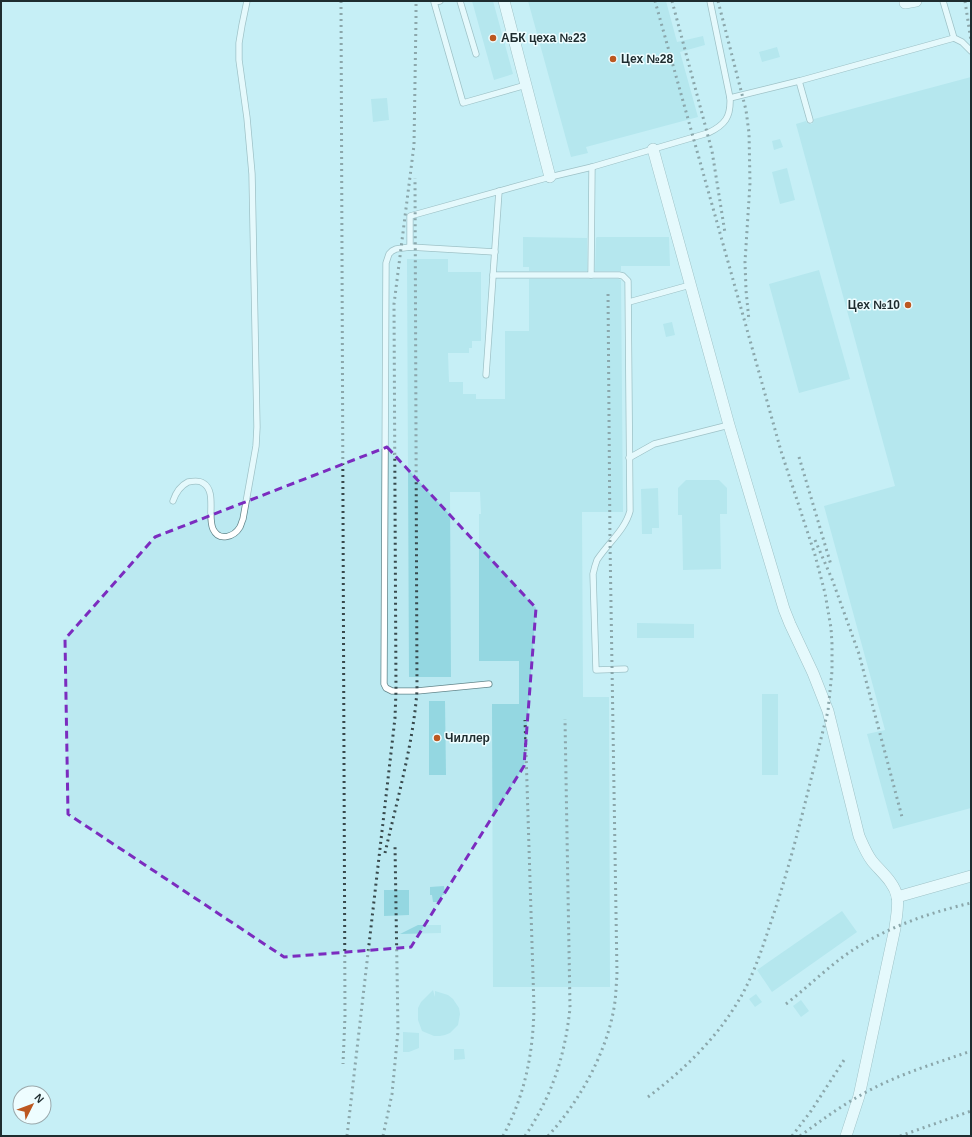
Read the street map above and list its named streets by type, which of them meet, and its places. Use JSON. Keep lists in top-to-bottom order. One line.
{"places":["АБК цеха №23","Цех №28","Цех №10","Чиллер"],"north":"top right"}
